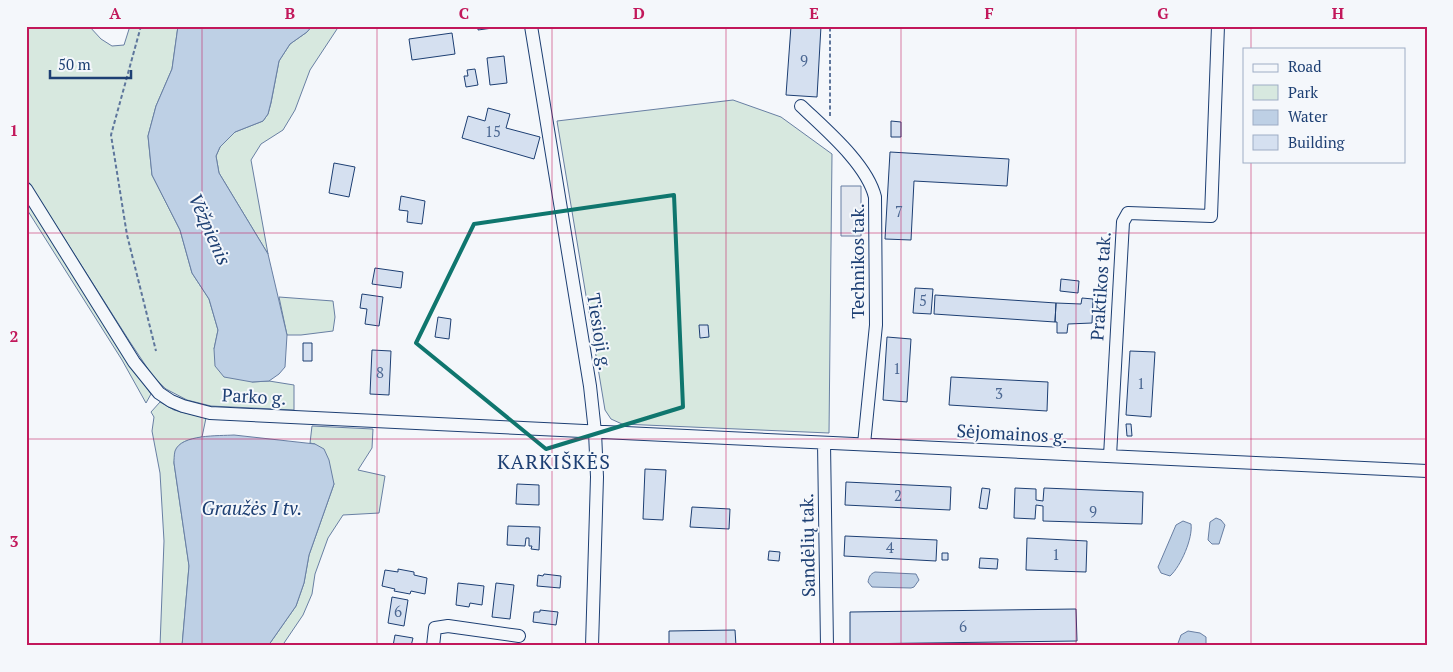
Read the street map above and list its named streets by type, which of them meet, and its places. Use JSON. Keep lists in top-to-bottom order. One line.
{"streets":{"street":["Technikos tak.","Praktikos tak.","Tiesioji g.","Parko g.","Sėjomainos g.","Sandėlių tak."]},"crossings":[["Technikos tak.","Sėjomainos g."],["Praktikos tak.","Sėjomainos g."],["Tiesioji g.","Parko g."],["Tiesioji g.","Sėjomainos g."],["Parko g.","Sėjomainos g."],["Sėjomainos g.","Sandėlių tak."]],"districts":["KARKIŠKĖS"],"water":["Vėžpienis","Graužės I tv."],"house_numbers":["9","15","7","5","1","8","1","3","2","9","4","1","6","6"],"legend":["Road","Park","Water","Building"],"scale_bar":"50 m","grid":{"columns":["A","B","C","D","E","F","G","H"],"rows":["1","2","3"]}}
